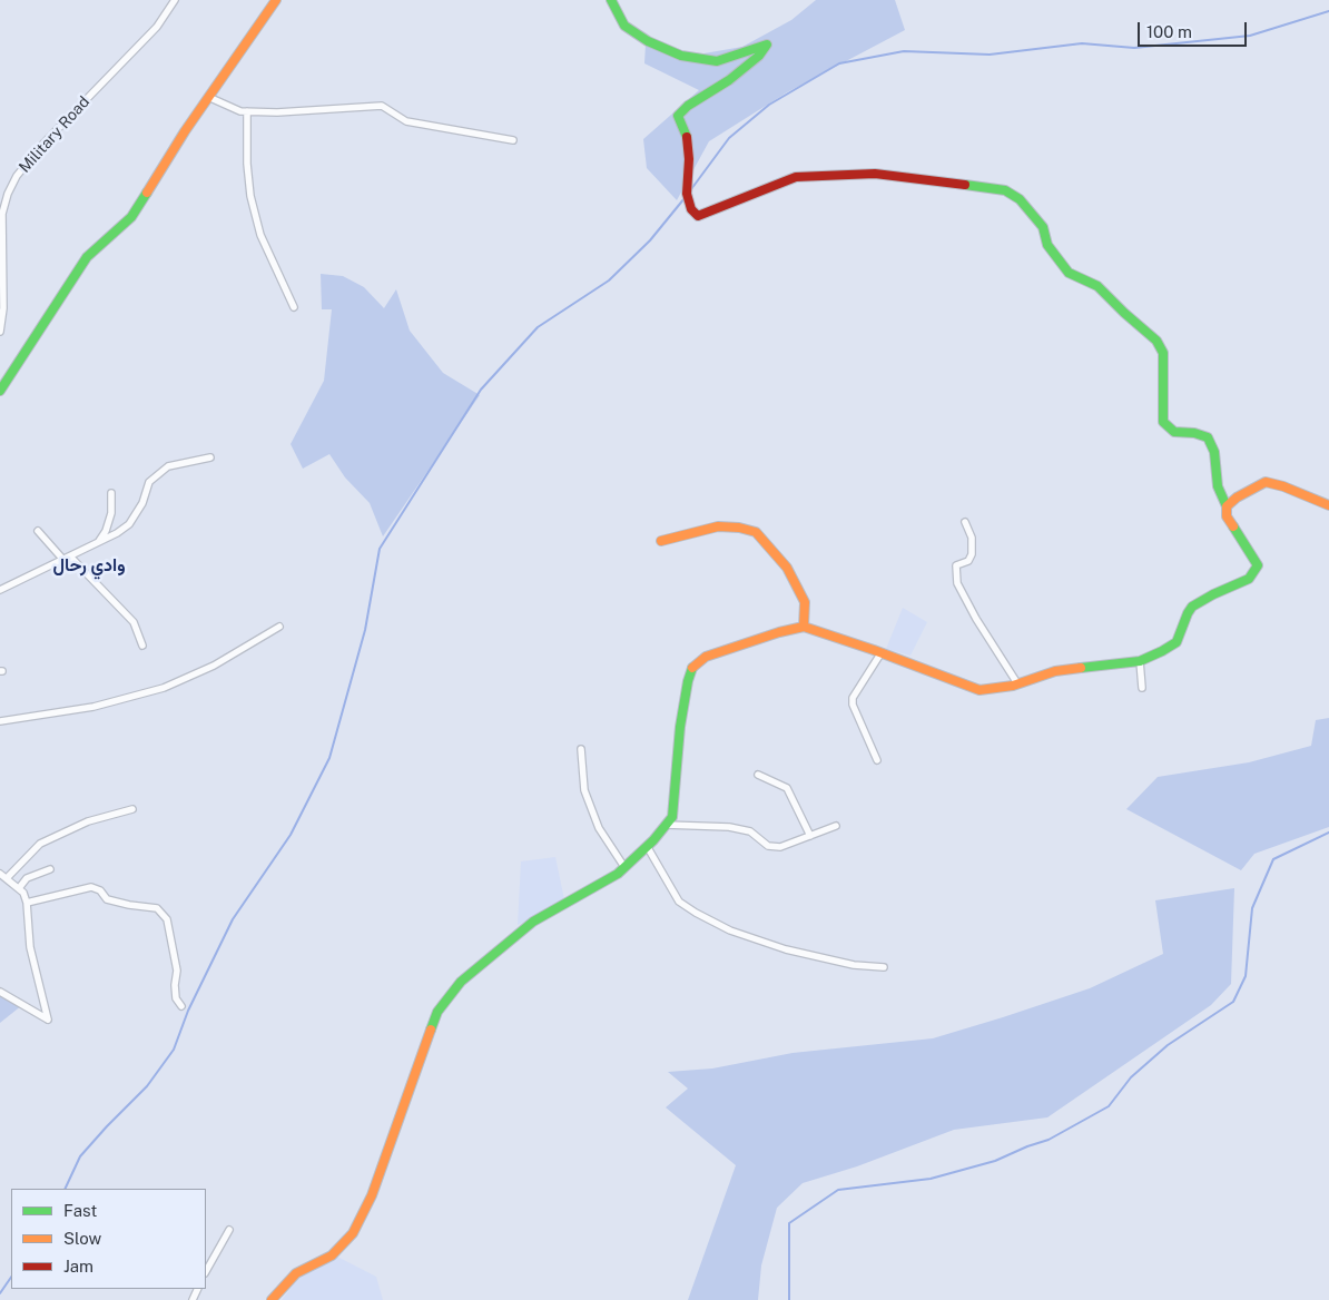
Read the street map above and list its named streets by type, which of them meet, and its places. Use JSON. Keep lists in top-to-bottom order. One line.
{"streets":{"street":["Military Road"]},"districts":["وادي رحال"],"legend":["Fast","Slow","Jam"],"scale_bar":"100 m"}
